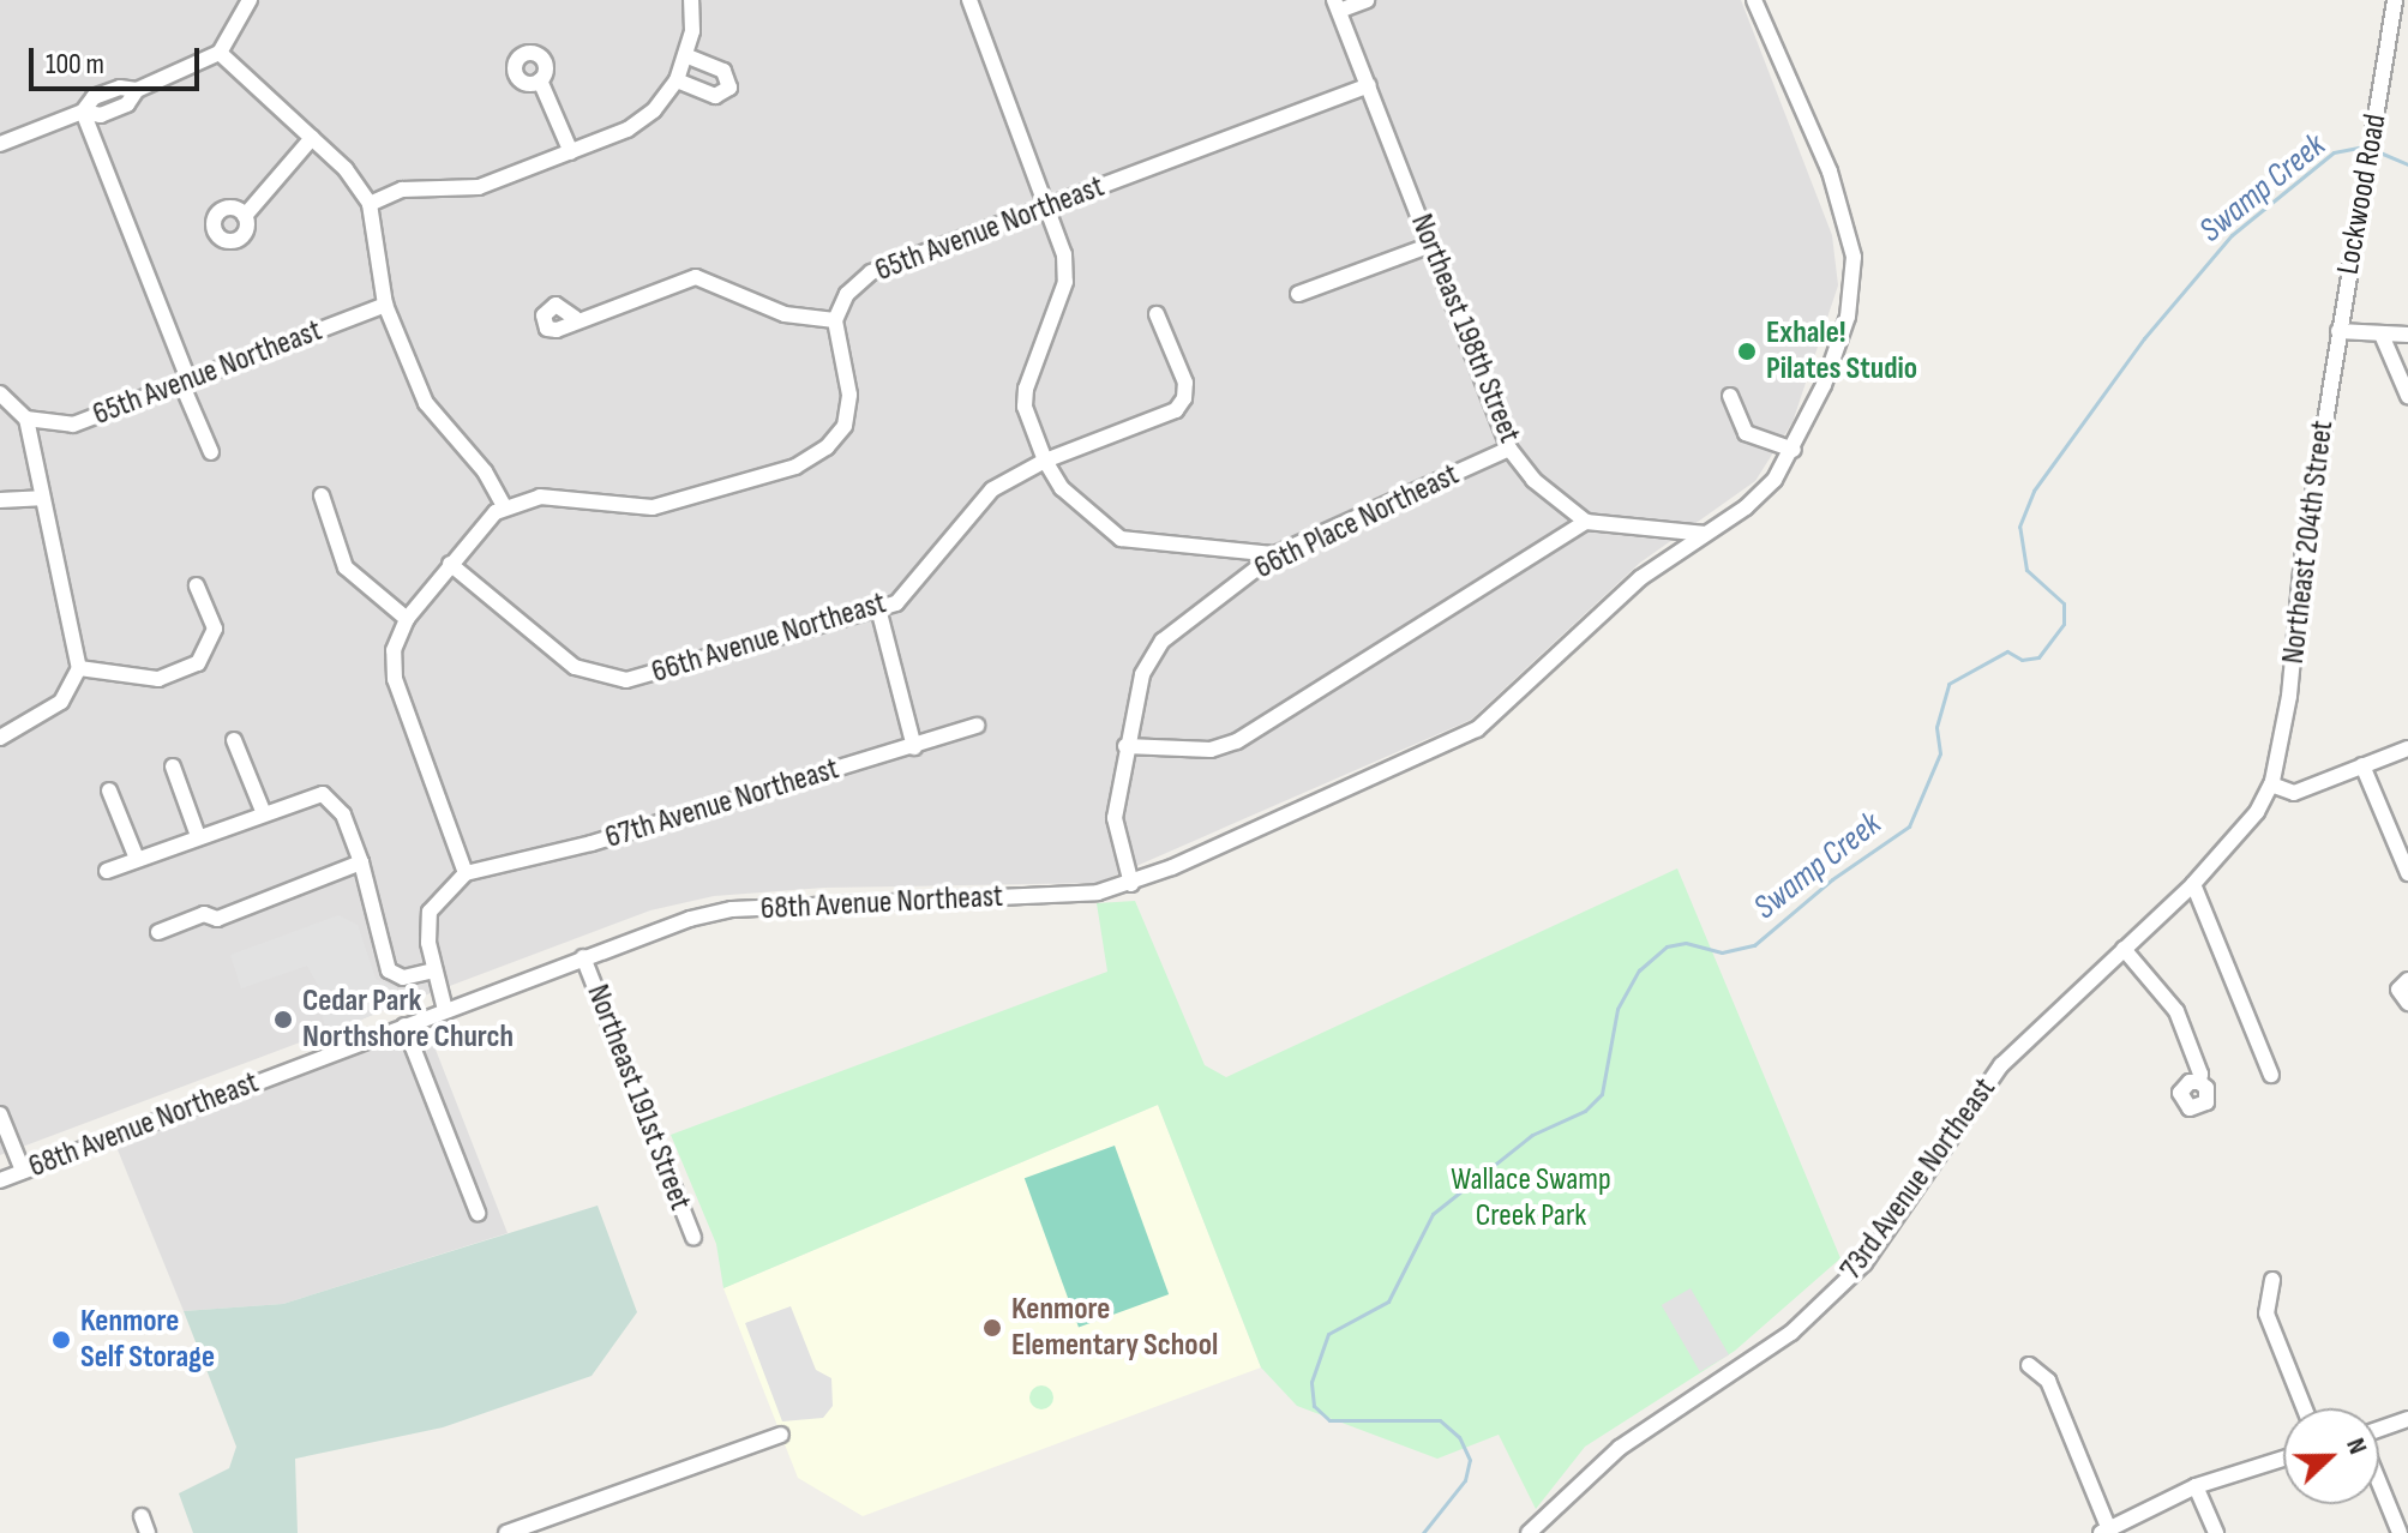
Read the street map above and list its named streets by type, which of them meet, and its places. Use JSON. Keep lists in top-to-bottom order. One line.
{"streets":{"street":["Lockwood Road","65th Avenue Northeast","Northeast 198th Street","66th Place Northeast","Northeast 204th Street","66th Avenue Northeast","67th Avenue Northeast","68th Avenue Northeast","Northeast 191st Street","73rd Avenue Northeast"]},"crossings":[["Lockwood Road","Northeast 204th Street"],["65th Avenue Northeast","Northeast 198th Street"],["Northeast 198th Street","66th Place Northeast"],["66th Place Northeast","68th Avenue Northeast"],["Northeast 204th Street","73rd Avenue Northeast"],["68th Avenue Northeast","Northeast 191st Street"]],"water":["Swamp Creek"],"parks":["Wallace Swamp Creek Park"],"places":["Exhale! Pilates Studio","Cedar Park Northshore Church","Kenmore Elementary School","Kenmore Self Storage"],"scale_bar":"100 m","north":"right"}
